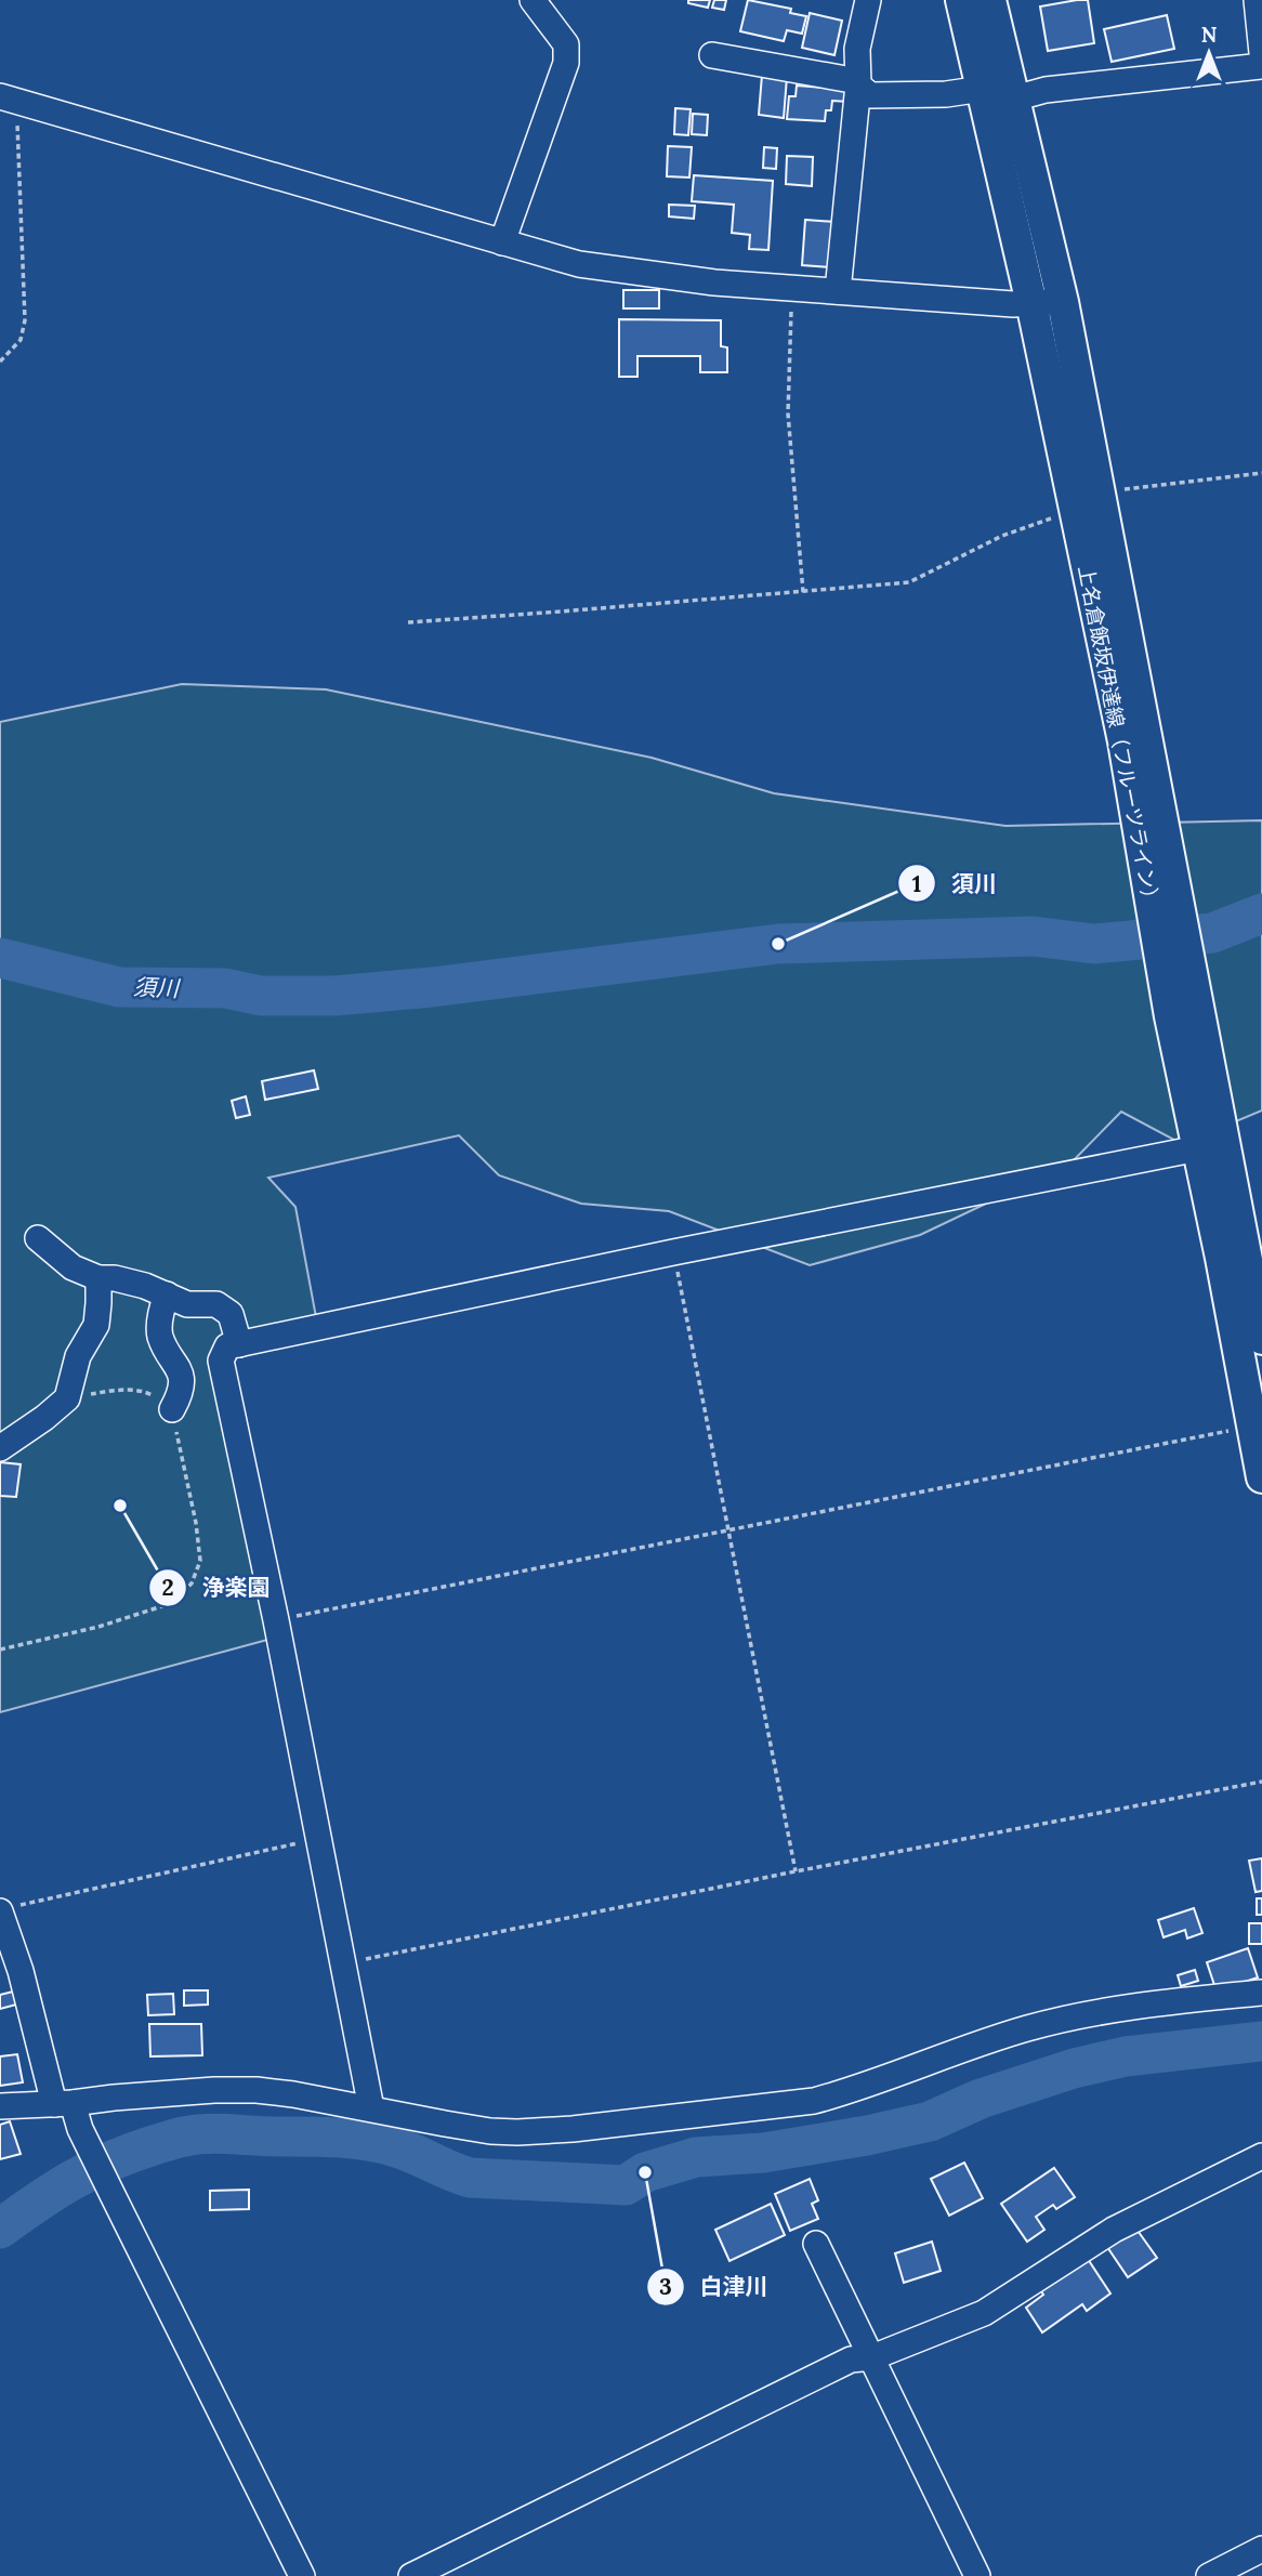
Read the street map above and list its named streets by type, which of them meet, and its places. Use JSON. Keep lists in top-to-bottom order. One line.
{"streets":{"main road":["上名倉飯坂伊達線（フルーツライン）"]},"water":["須川"],"places":["須川","浄楽園","白津川"],"north":"top"}
